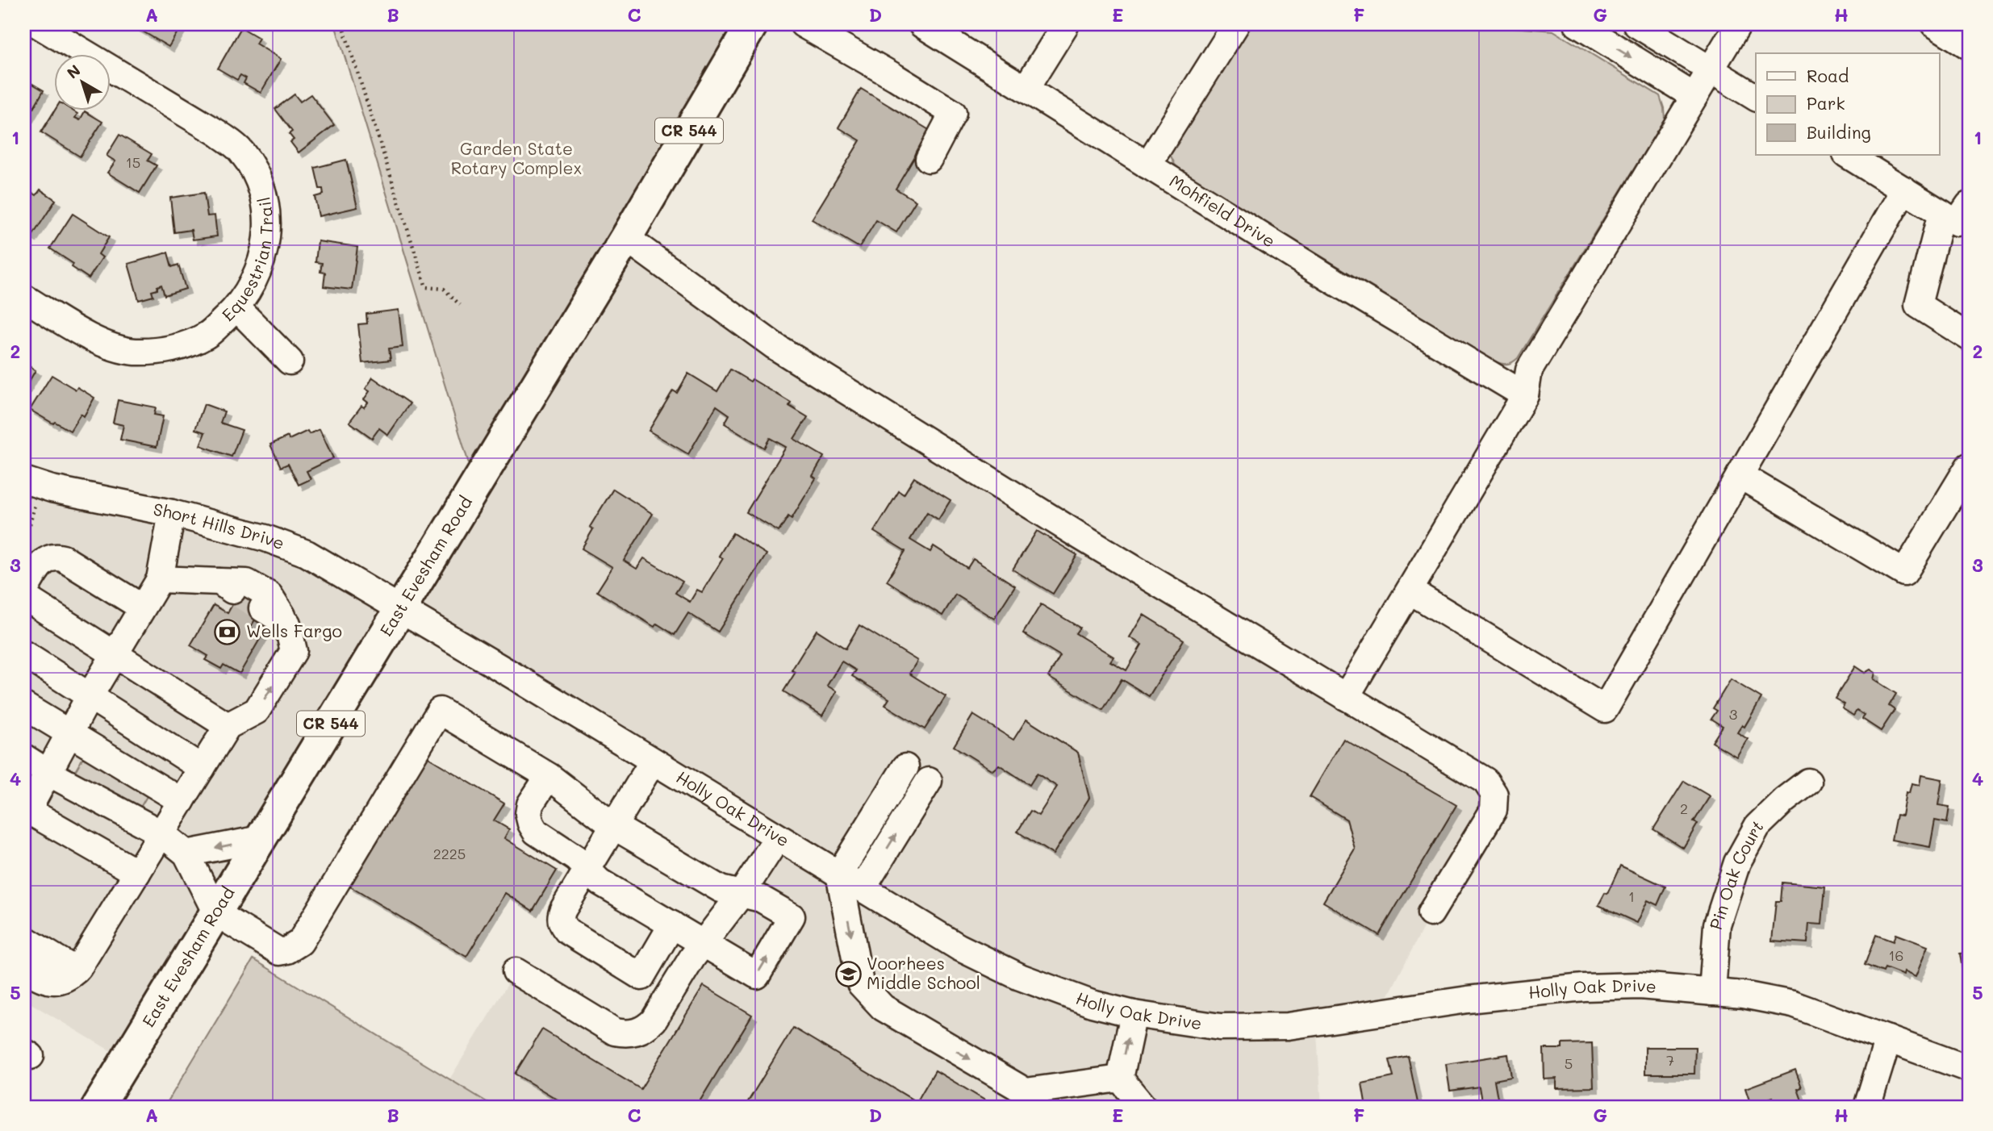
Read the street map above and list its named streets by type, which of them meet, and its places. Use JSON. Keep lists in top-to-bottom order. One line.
{"streets":{"main road":["CR 544","East Evesham Road"],"street":["Mohfield Drive","Equestrian Trail","Short Hills Drive","Holly Oak Drive","Pin Oak Court"]},"crossings":[["Short Hills Drive","East Evesham Road"],["Short Hills Drive","Holly Oak Drive"],["East Evesham Road","Holly Oak Drive"],["Holly Oak Drive","Pin Oak Court"]],"parks":["Garden State Rotary Complex"],"places":{"bank":["Wells Fargo"],"school or university":["Voorhees Middle School"]},"house_numbers":["15","3","2","2225","1","16","7","5"],"legend":["Road","Park","Building"],"north":"top left","grid":{"columns":["A","B","C","D","E","F","G","H"],"rows":["1","2","3","4","5"]}}
